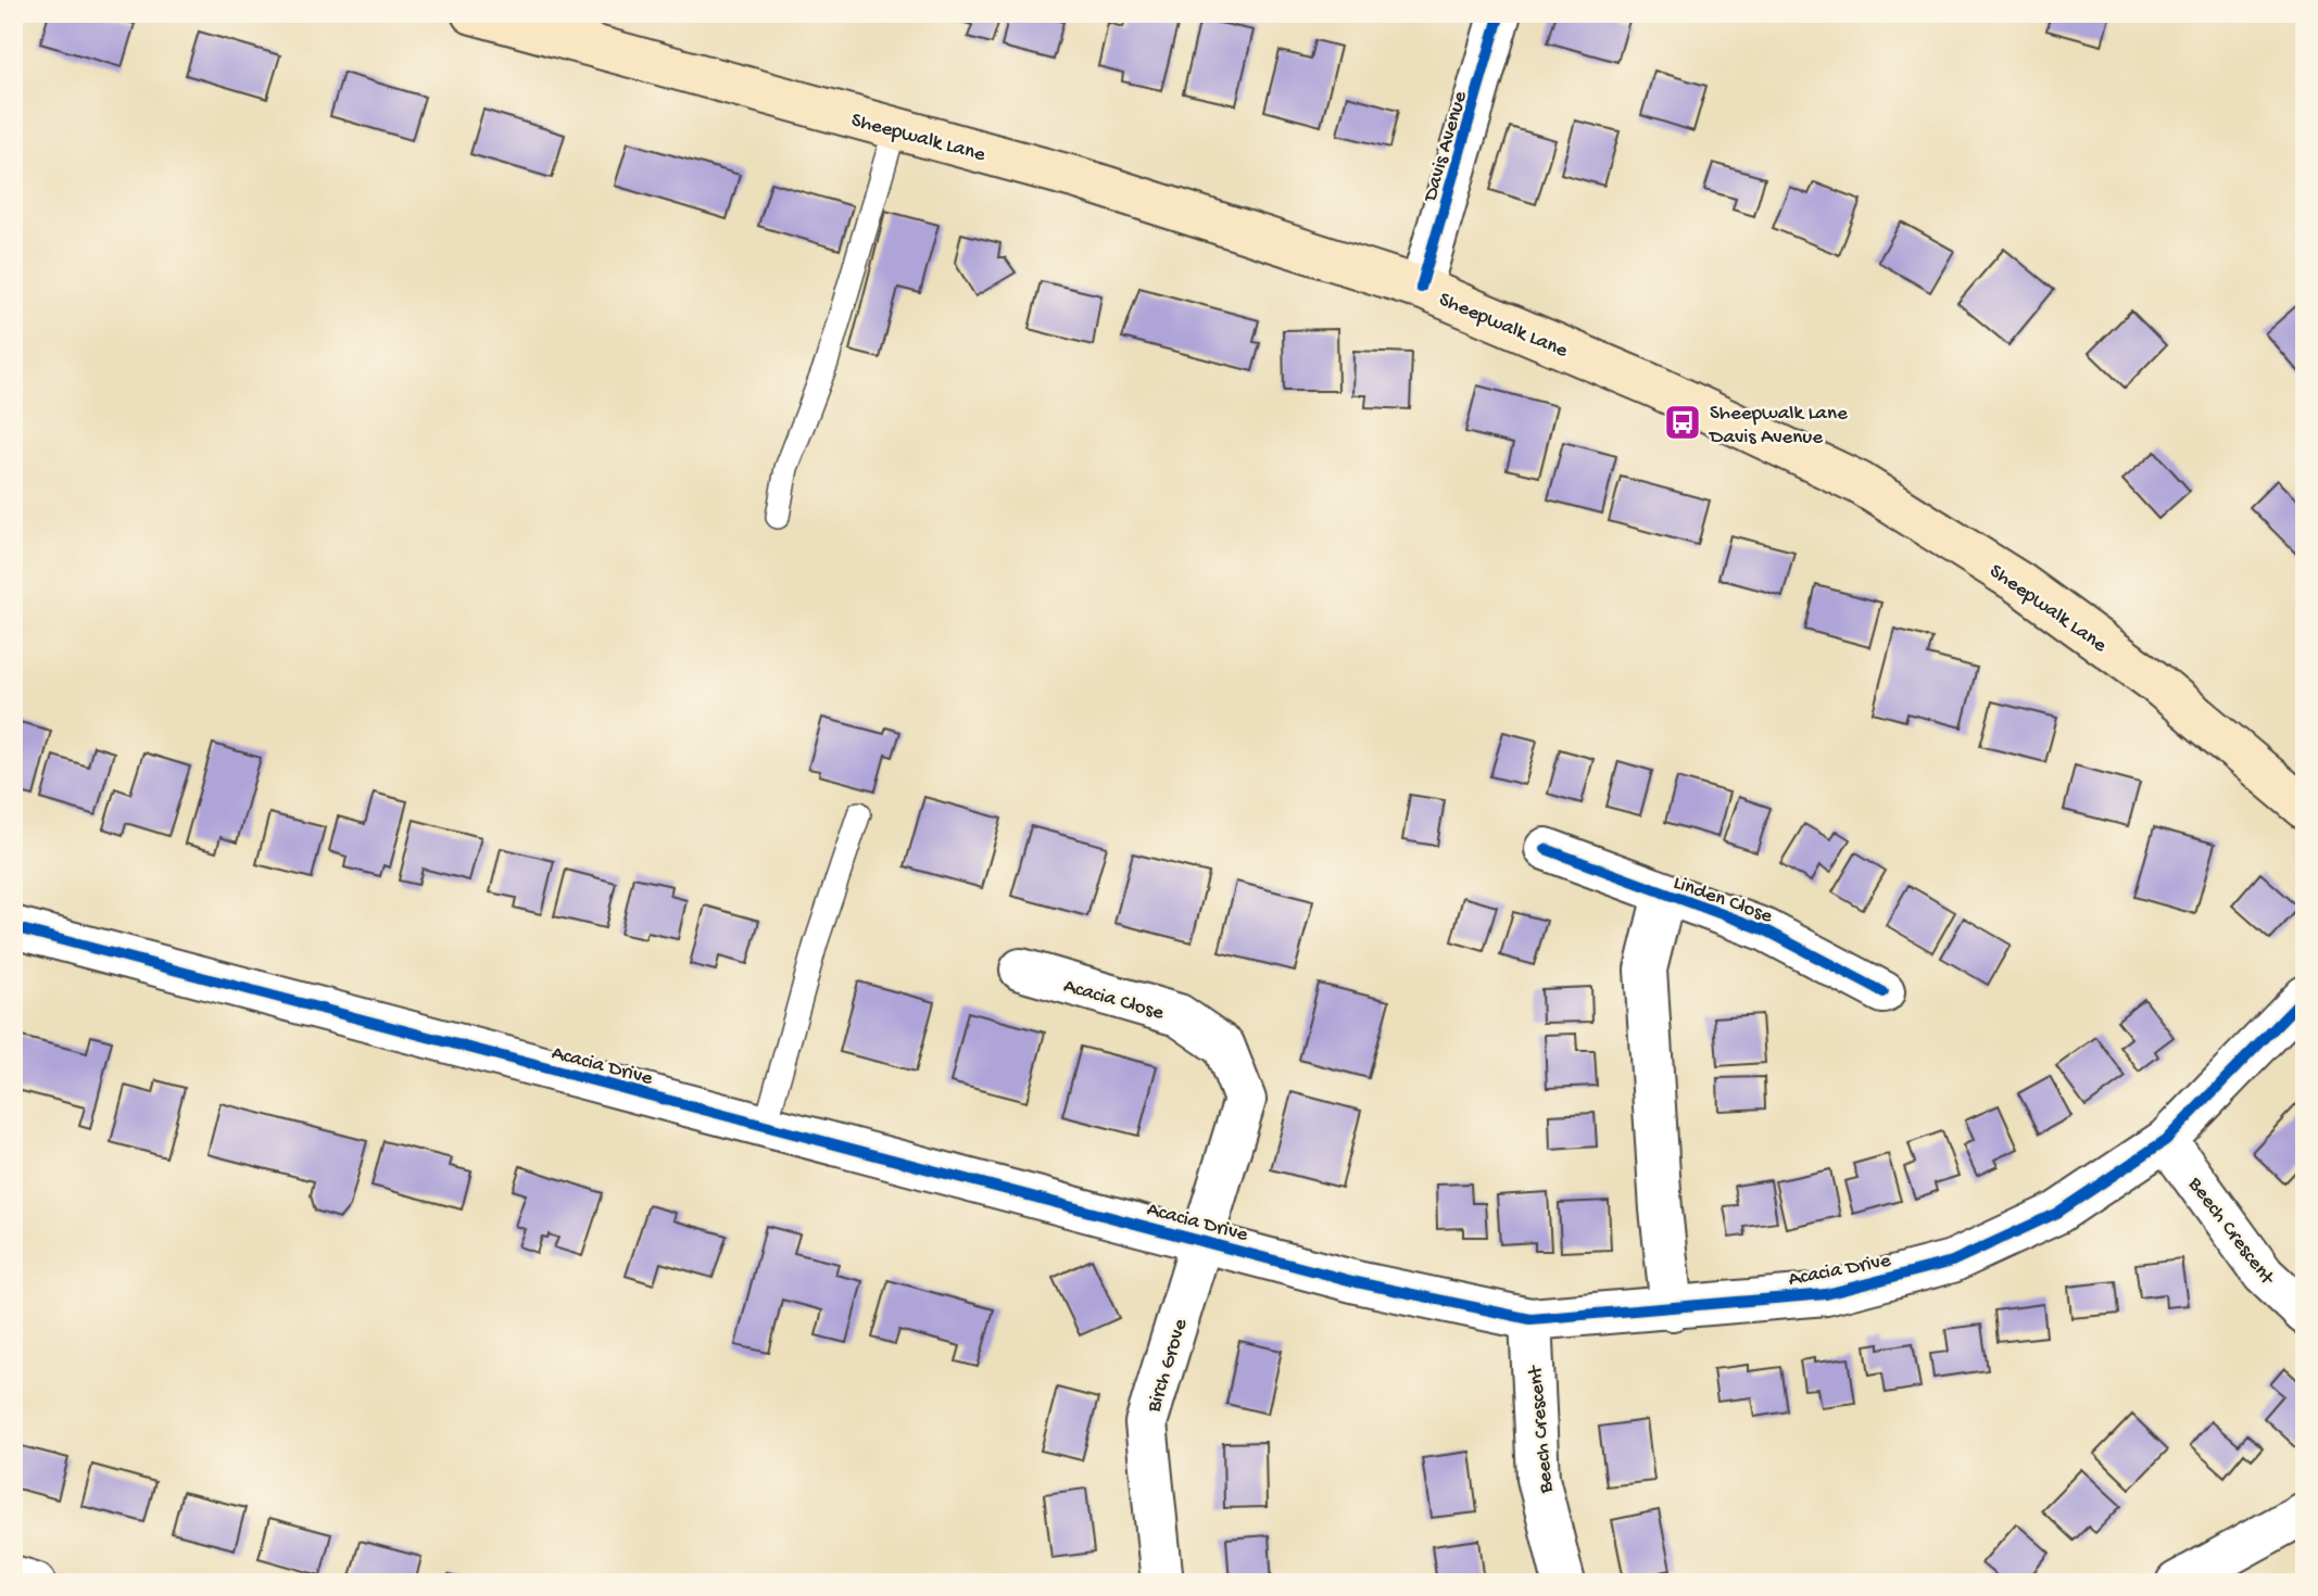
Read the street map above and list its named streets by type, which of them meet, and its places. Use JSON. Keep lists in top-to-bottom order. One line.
{"streets":{"main road":["Sheepwalk Lane"],"street":["Davis Avenue","Linden Close","Acacia Close","Acacia Drive","Beech Crescent","Birch Grove"]},"crossings":[["Sheepwalk Lane","Davis Avenue"],["Linden Close","Acacia Drive"],["Acacia Close","Acacia Drive"],["Acacia Close","Birch Grove"],["Acacia Drive","Beech Crescent"],["Acacia Drive","Birch Grove"]],"places":{"bus stop":["Sheepwalk Lane Davis Avenue"]}}
